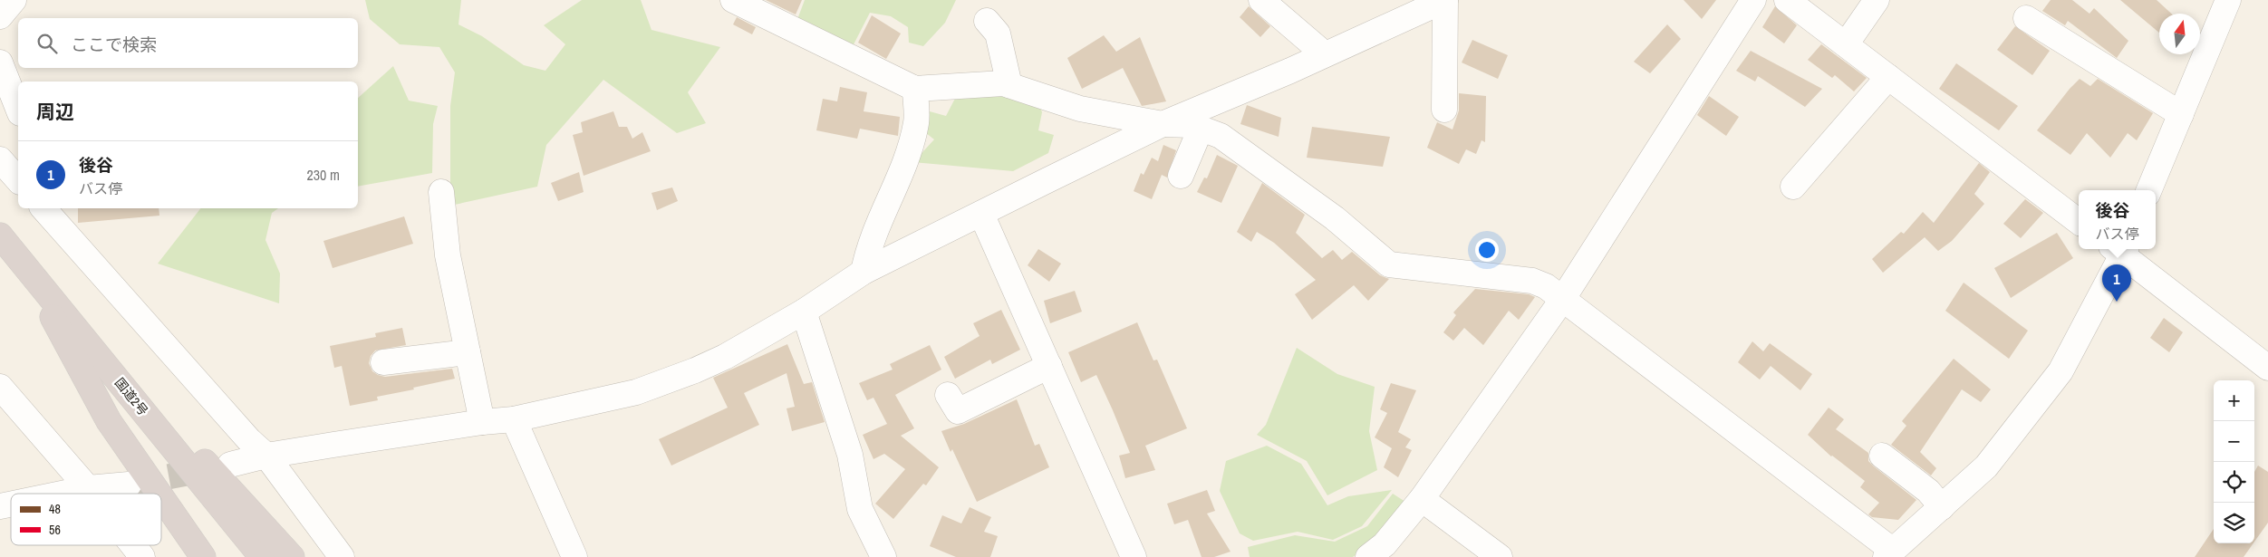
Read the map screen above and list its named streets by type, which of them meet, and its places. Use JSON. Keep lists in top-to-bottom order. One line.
{"streets":{"highway":["国道2号"]},"legend":["48","56"],"north":"top","page":{"search":"ここで検索","heading":"周辺","list":[{"mark":"1","name":"後谷","note":"バス停","value":"230 m"}],"popup":["後谷","バス停"],"pins":"1","map_buttons":["+","−"]}}
